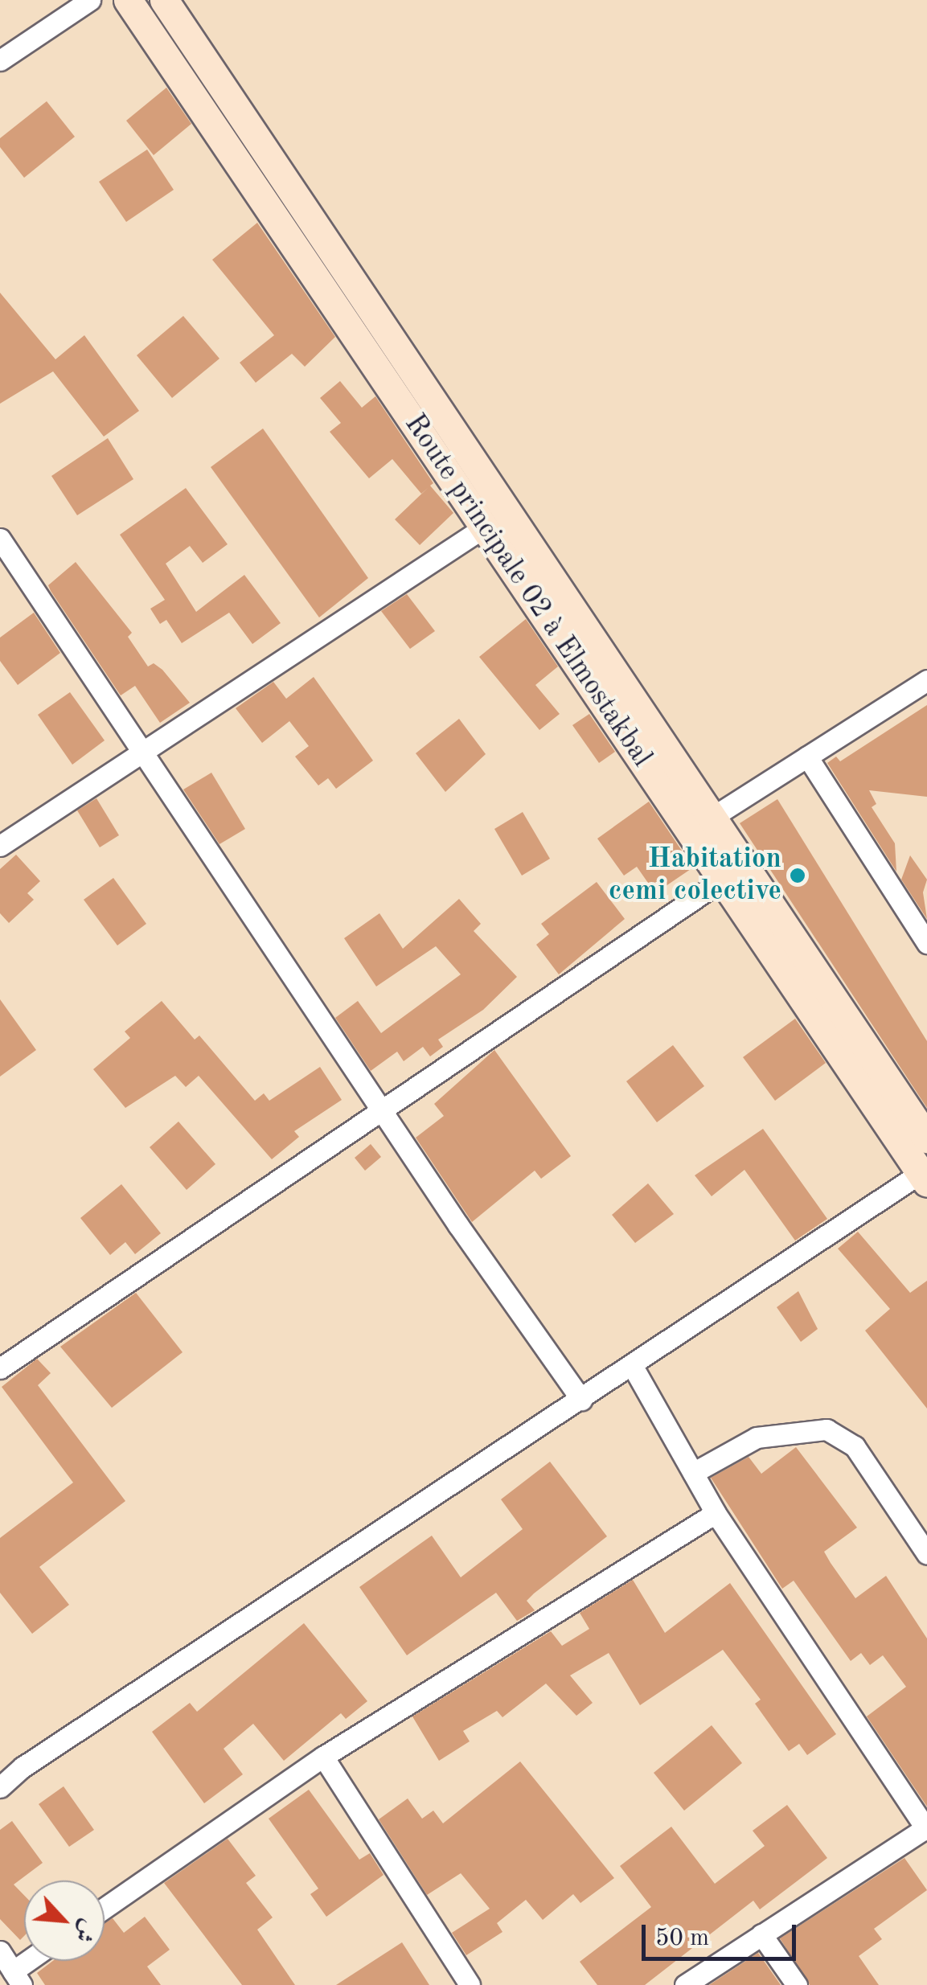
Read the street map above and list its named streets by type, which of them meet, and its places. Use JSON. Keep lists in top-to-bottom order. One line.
{"streets":{"main road":["Route principale 02 à Elmostakbal"]},"places":["Habitation cemi colective"],"scale_bar":"50 m","north":"bottom right"}
